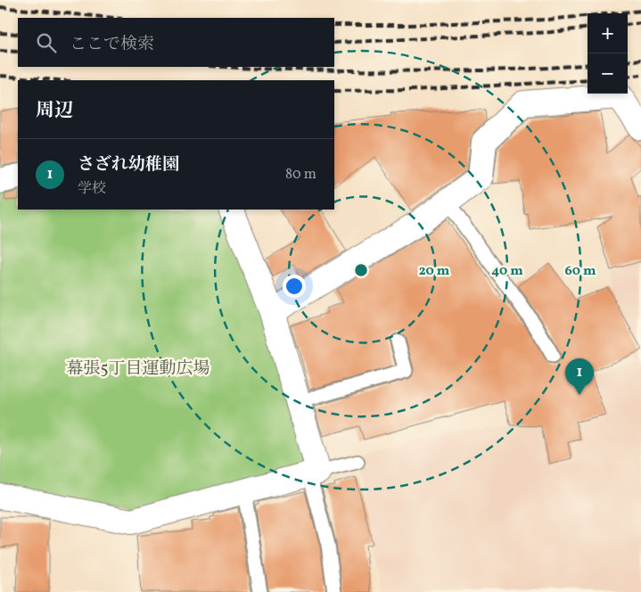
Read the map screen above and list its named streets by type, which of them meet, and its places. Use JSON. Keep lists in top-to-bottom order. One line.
{"parks":["幕張5丁目運動広場"],"page":{"map_buttons":["+","−"],"search":"ここで検索","heading":"周辺","list":[{"mark":"1","name":"さざれ幼稚園","note":"学校","value":"80 m"}],"pins":"1"},"rings":["20 m","40 m","60 m"]}
